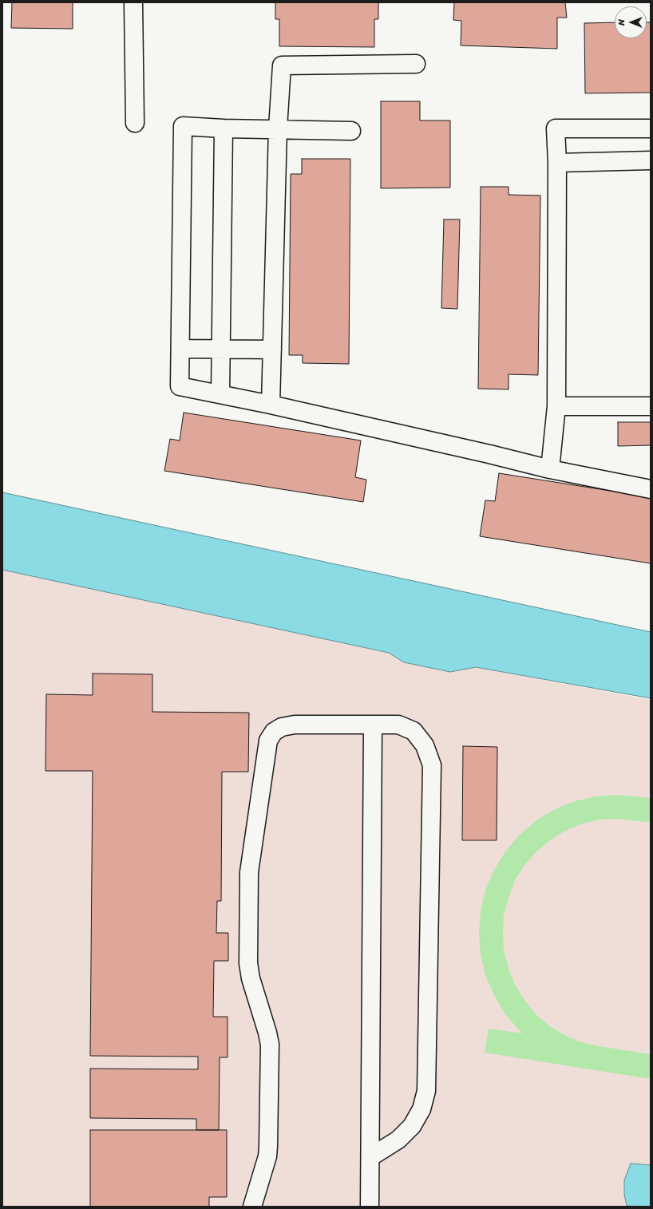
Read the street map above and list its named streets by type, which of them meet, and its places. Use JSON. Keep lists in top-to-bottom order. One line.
{"north":"left"}
